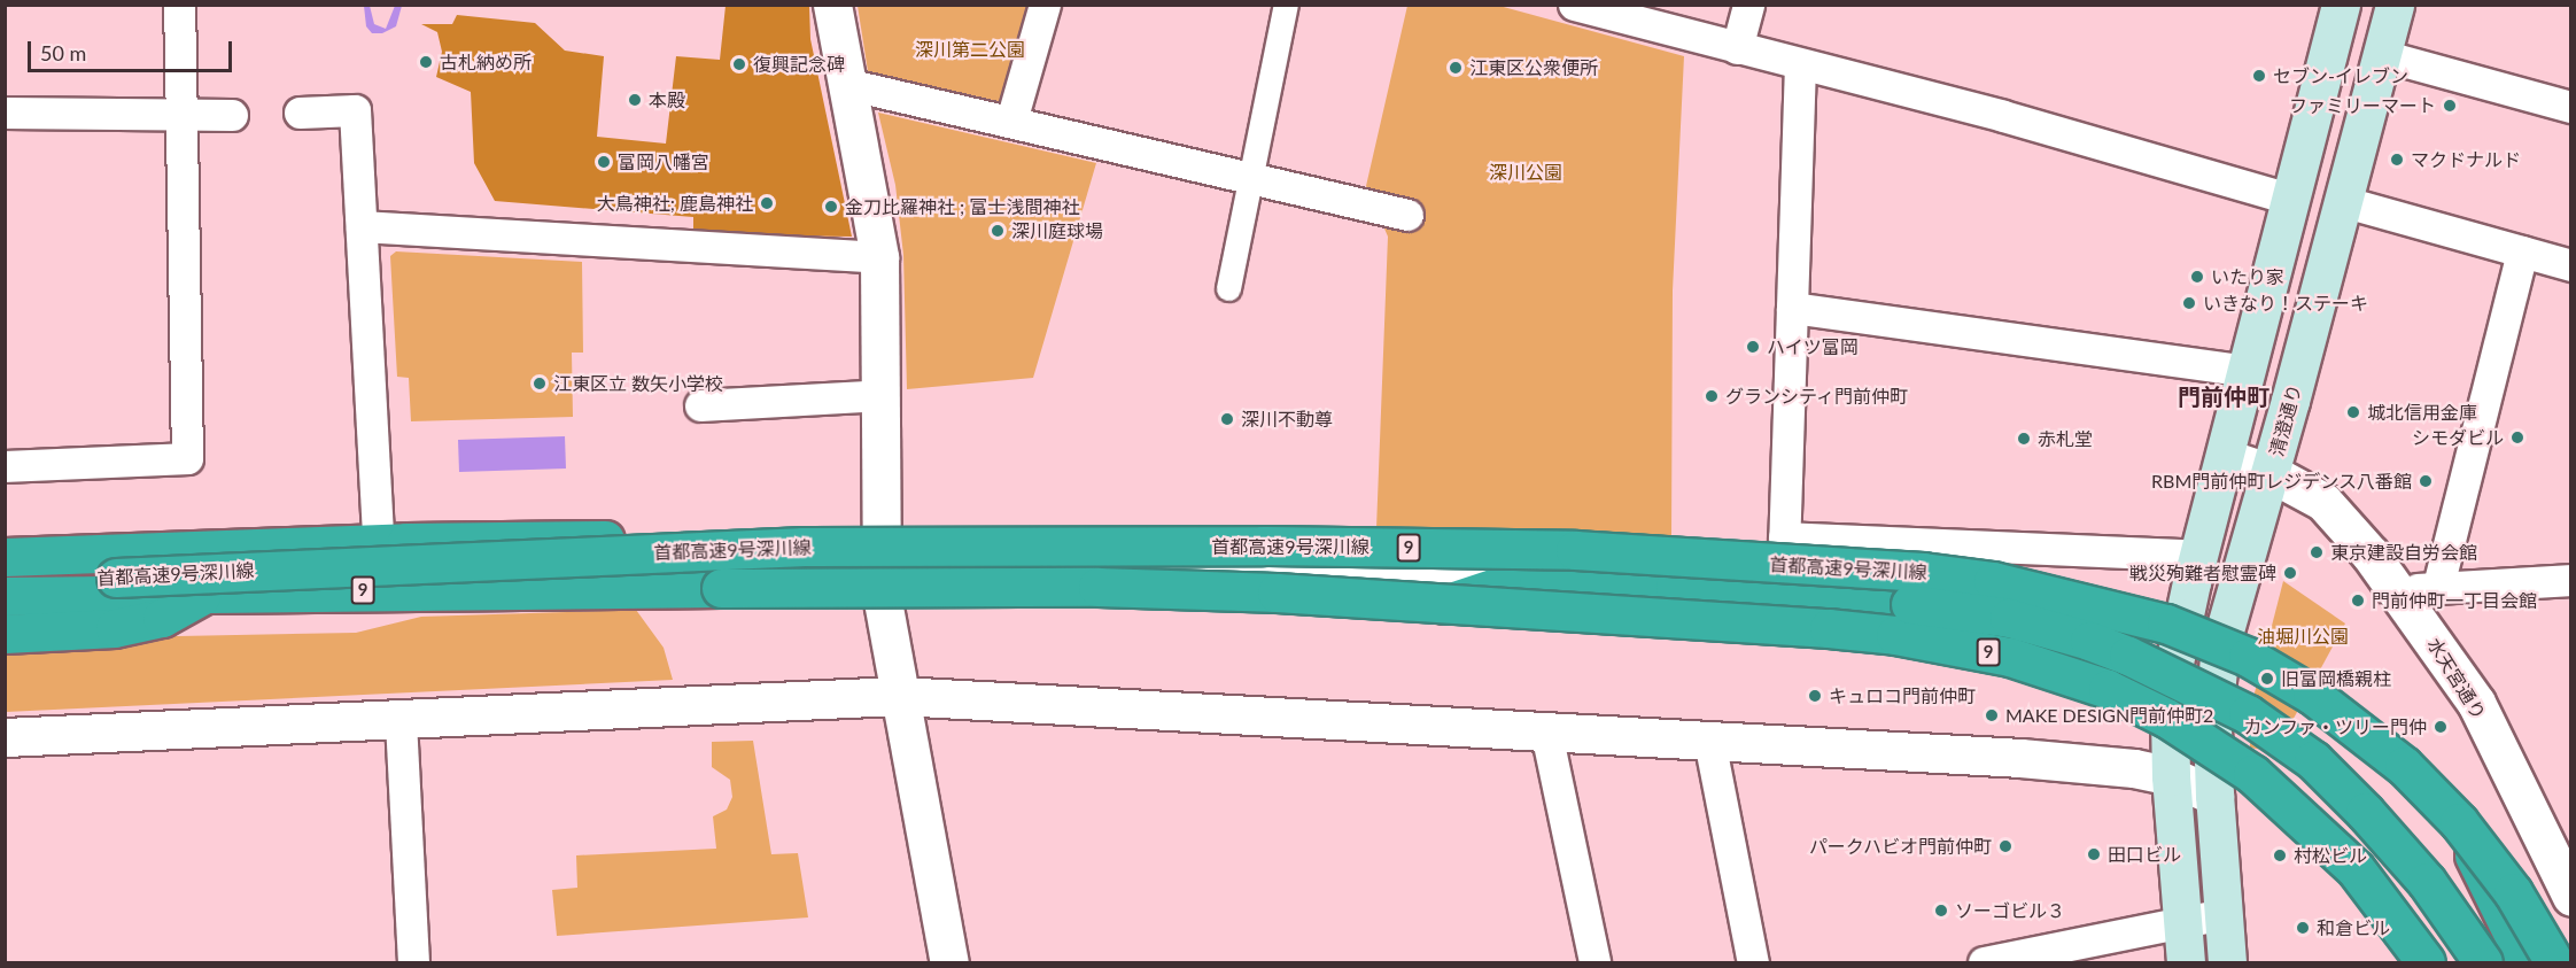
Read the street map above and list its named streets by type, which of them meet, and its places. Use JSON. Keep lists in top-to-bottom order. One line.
{"streets":{"highway":["首都高速9号深川線","9"],"main road":["清澄通り"],"street":["水天宮通り"]},"crossings":[["清澄通り","水天宮通り"]],"districts":["門前仲町"],"parks":["深川第二公園","深川公園","油堀川公園"],"places":["古札納め所","復興記念碑","江東区公衆便所","セブン-イレブン","本殿","ファミリーマート","マクドナルド","富岡八幡宮","大鳥神社; 鹿島神社","金刀比羅神社 ; 富士浅間神社","深川庭球場","いたり家","いきなり！ステーキ","ハイツ富岡","江東区立 数矢小学校","グランシティ門前仲町","城北信用金庫","深川不動尊","シモダビル","赤札堂","RBM門前仲町レジデンス八番館","東京建設自労会館","戦災殉難者慰霊碑","門前仲町一丁目会館","旧富岡橋親柱","キュロコ門前仲町","MAKE DESIGN門前仲町2","カンファ・ツリー門仲","パークハビオ門前仲町","田口ビル","村松ビル","ソーゴビル３","和倉ビル"],"scale_bar":"50 m"}
